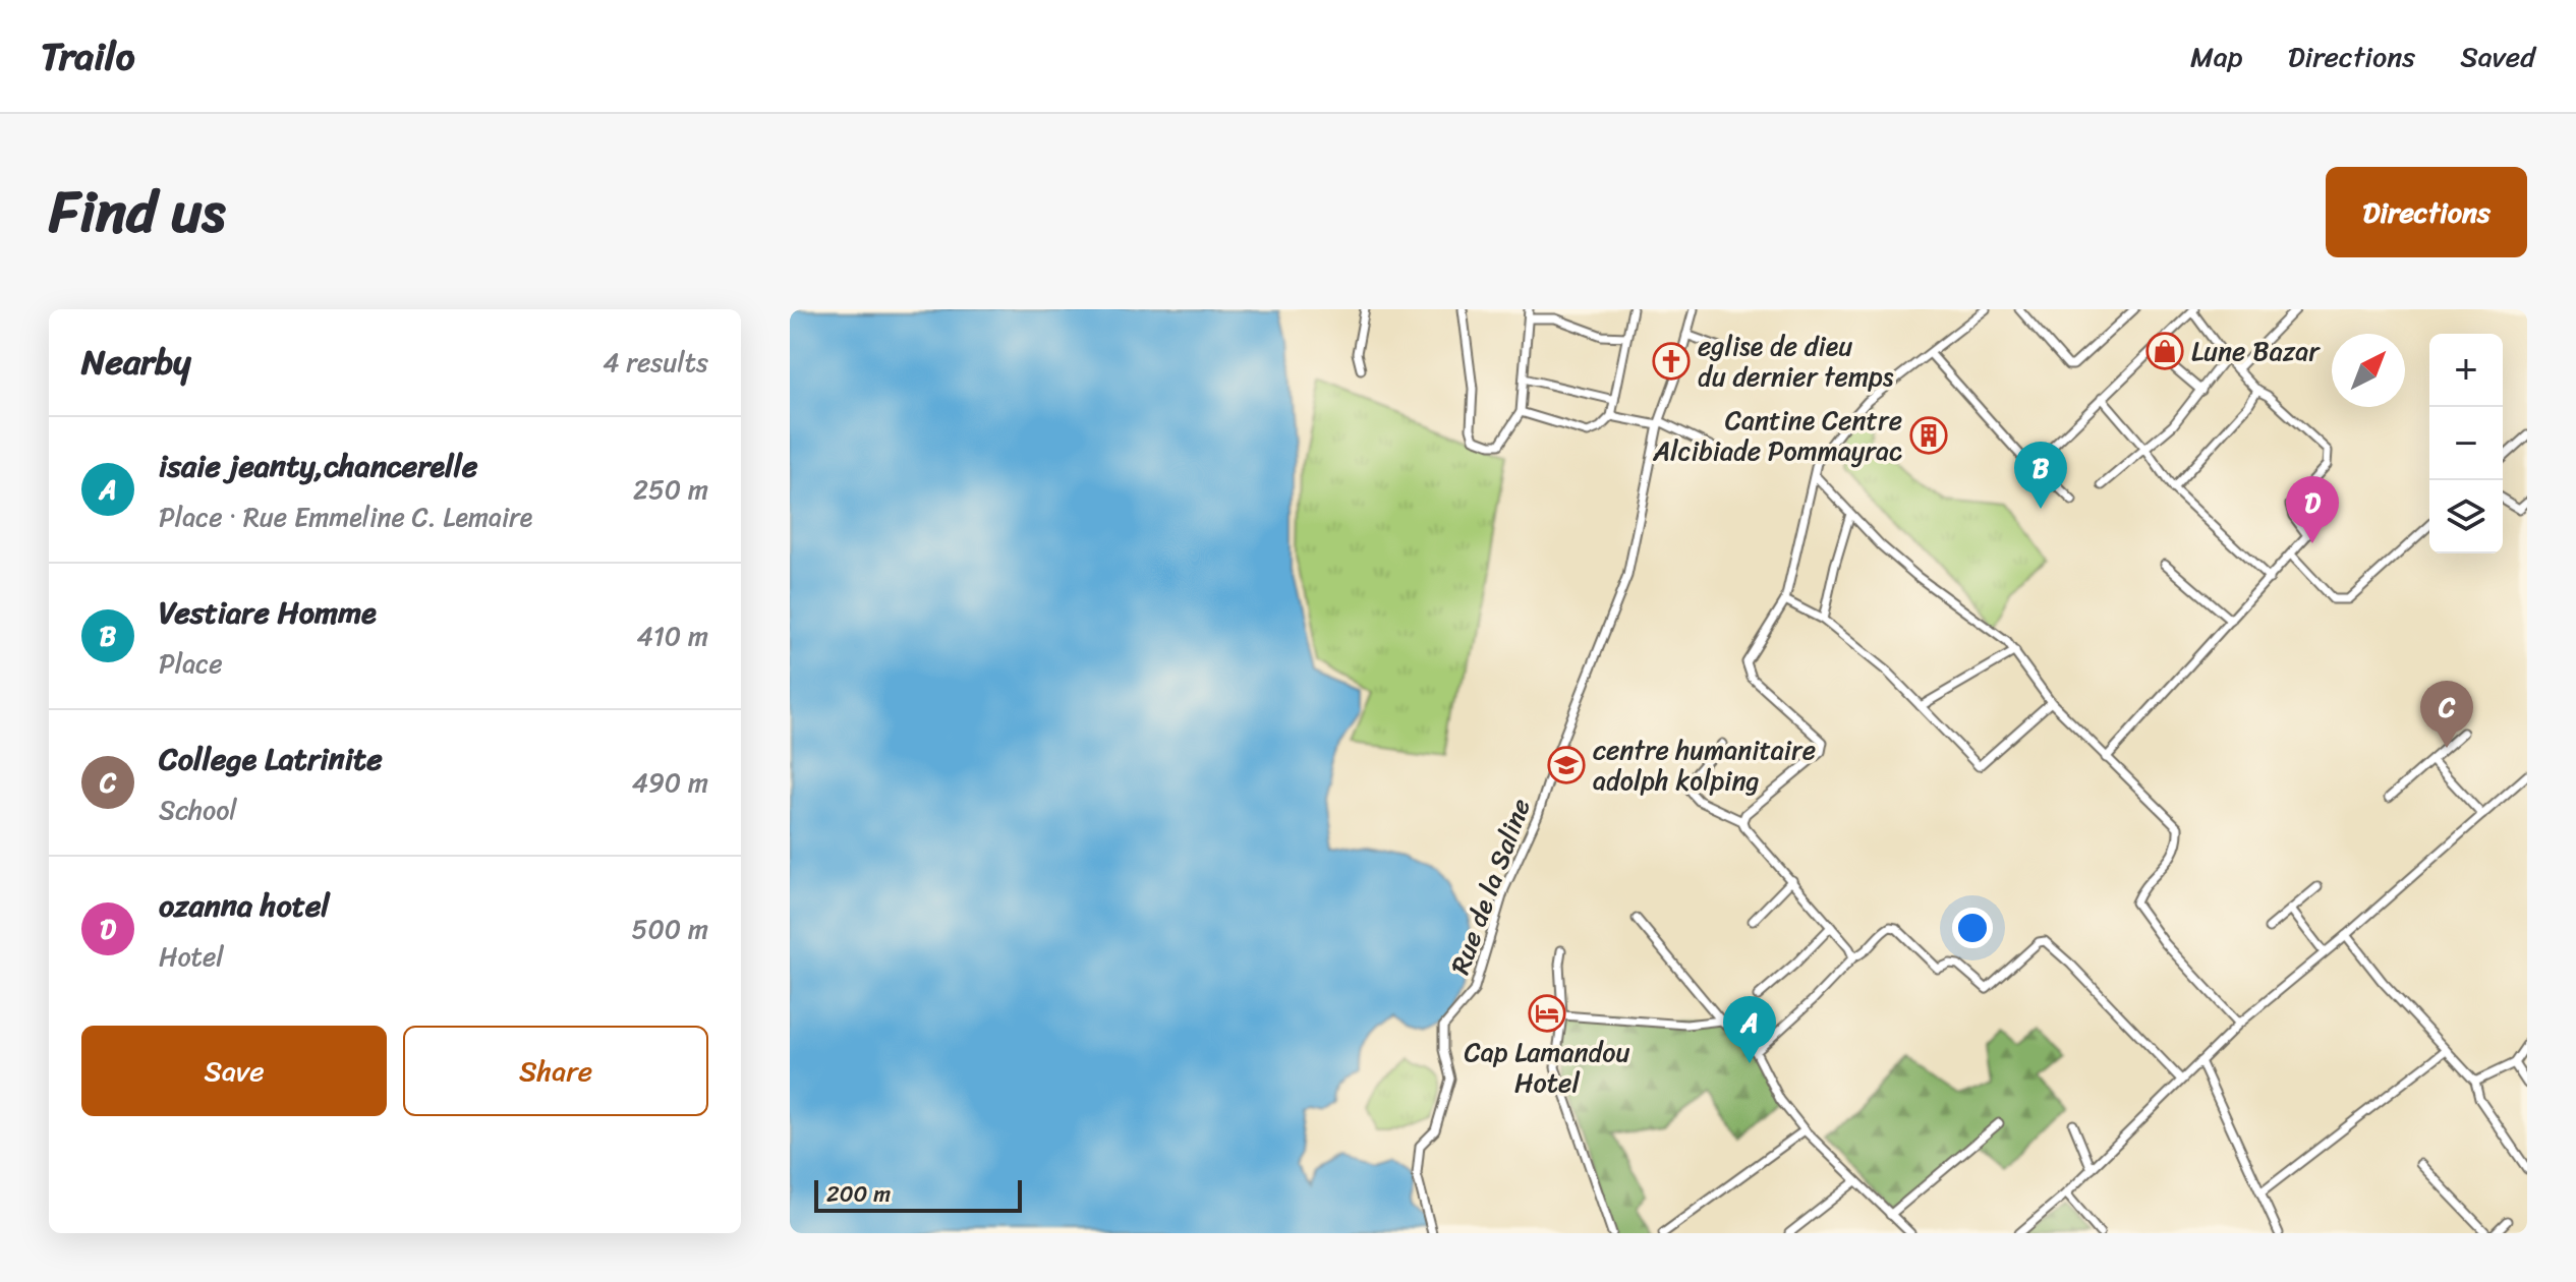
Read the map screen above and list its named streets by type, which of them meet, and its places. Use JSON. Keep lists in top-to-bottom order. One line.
{"streets":{"street":["Rue de la Saline"]},"places":{"shop":["Lune Bazar"],"church":["eglise de dieu du dernier temps"],"building":["Cantine Centre Alcibiade Pommayrac"],"school or university":["centre humanitaire adolph kolping"],"hotel":["Cap Lamandou Hotel"]},"scale_bar":"200 m","north":"top right","page":{"header":"Trailo","nav":["Map","Directions","Saved"],"title":"Find us","buttons":["Directions",["Save","Share"]],"heading":["Nearby","4 results"],"map_buttons":["+","−"],"list":[{"mark":"A","name":"isaie jeanty,chancerelle","note":"Place · Rue Emmeline C. Lemaire","value":"250 m"},{"mark":"B","name":"Vestiare Homme","note":"Place","value":"410 m"},{"mark":"C","name":"College Latrinite","note":"School","value":"490 m"},{"mark":"D","name":"ozanna hotel","note":"Hotel","value":"500 m"}],"pins":["B","D","C","A"],"scale":"200 m"}}
